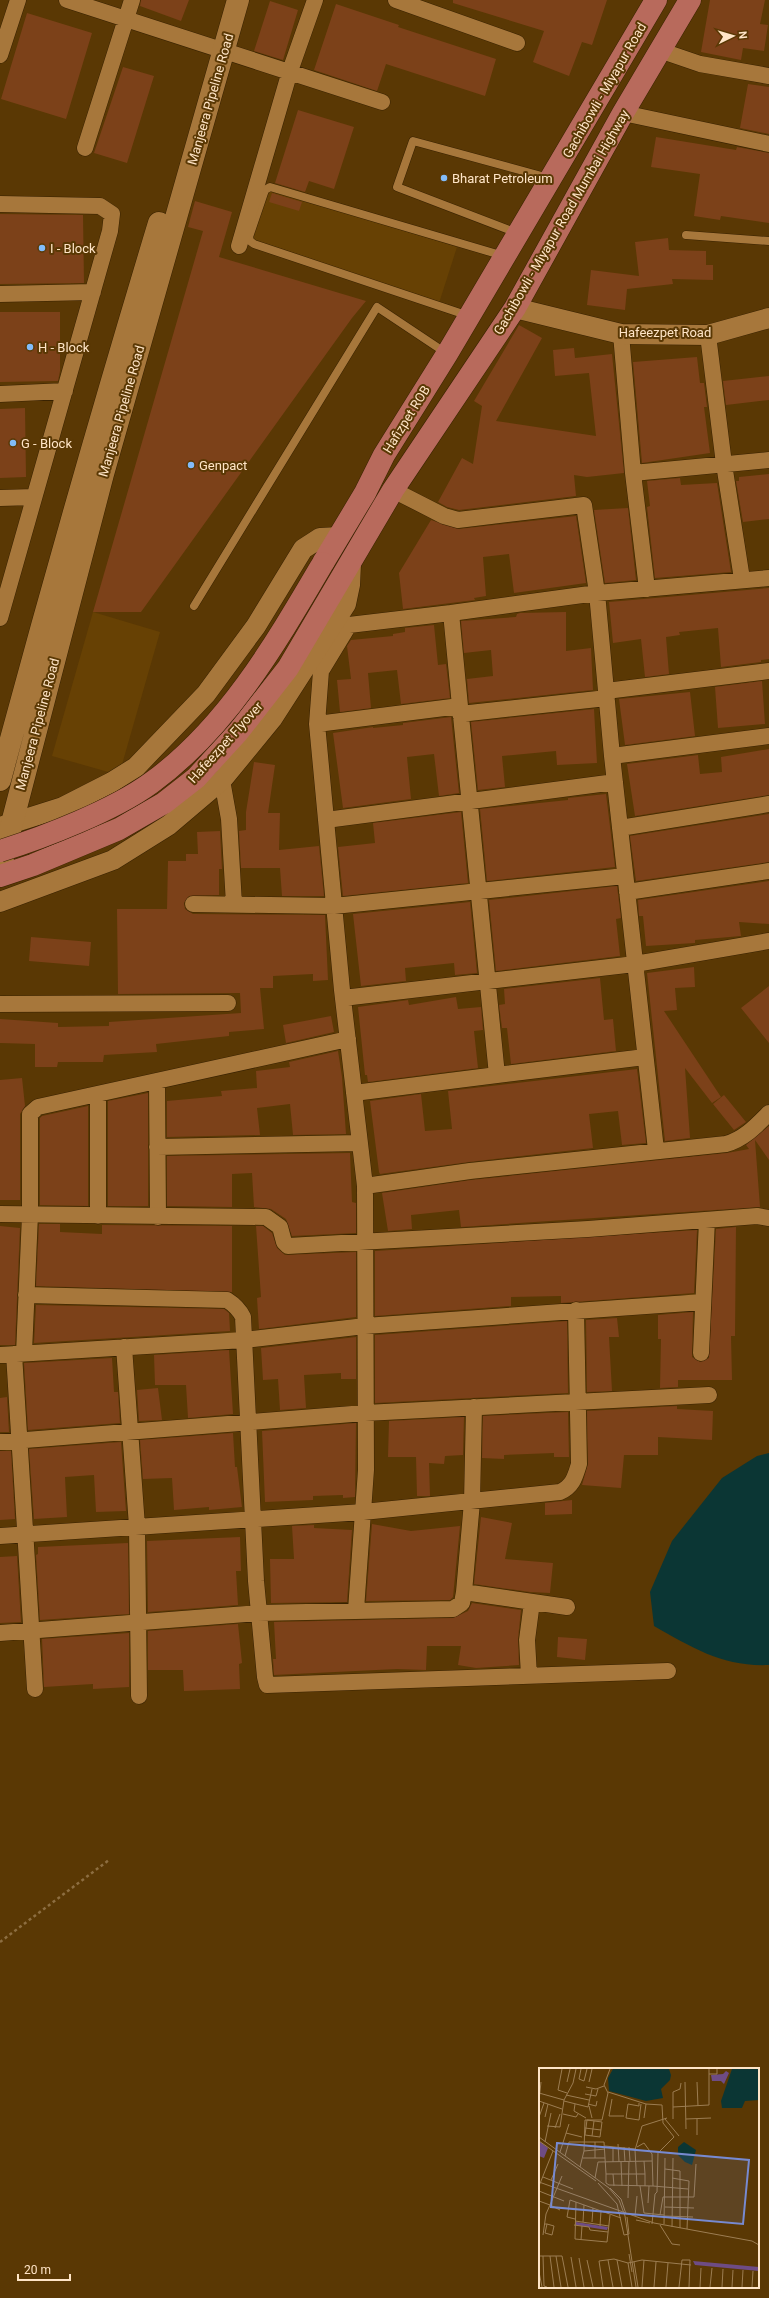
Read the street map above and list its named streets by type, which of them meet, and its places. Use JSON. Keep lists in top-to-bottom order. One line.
{"streets":{"main road":["Gachibowli - Miyapur Road","Manjeera Pipeline Road","Gachibowli - Miyapur Road Mumbai Highway","Hafizpet ROB","Hafeezpet Flyover"],"street":["Hafeezpet Road"]},"crossings":[["Gachibowli - Miyapur Road","Hafizpet ROB"],["Gachibowli - Miyapur Road Mumbai Highway","Hafeezpet Road"],["Gachibowli - Miyapur Road Mumbai Highway","Hafeezpet Flyover"],["Hafizpet ROB","Hafeezpet Flyover"]],"places":["Bharat Petroleum","I - Block","H - Block","G - Block","Genpact"],"scale_bar":"20 m","north":"right"}
